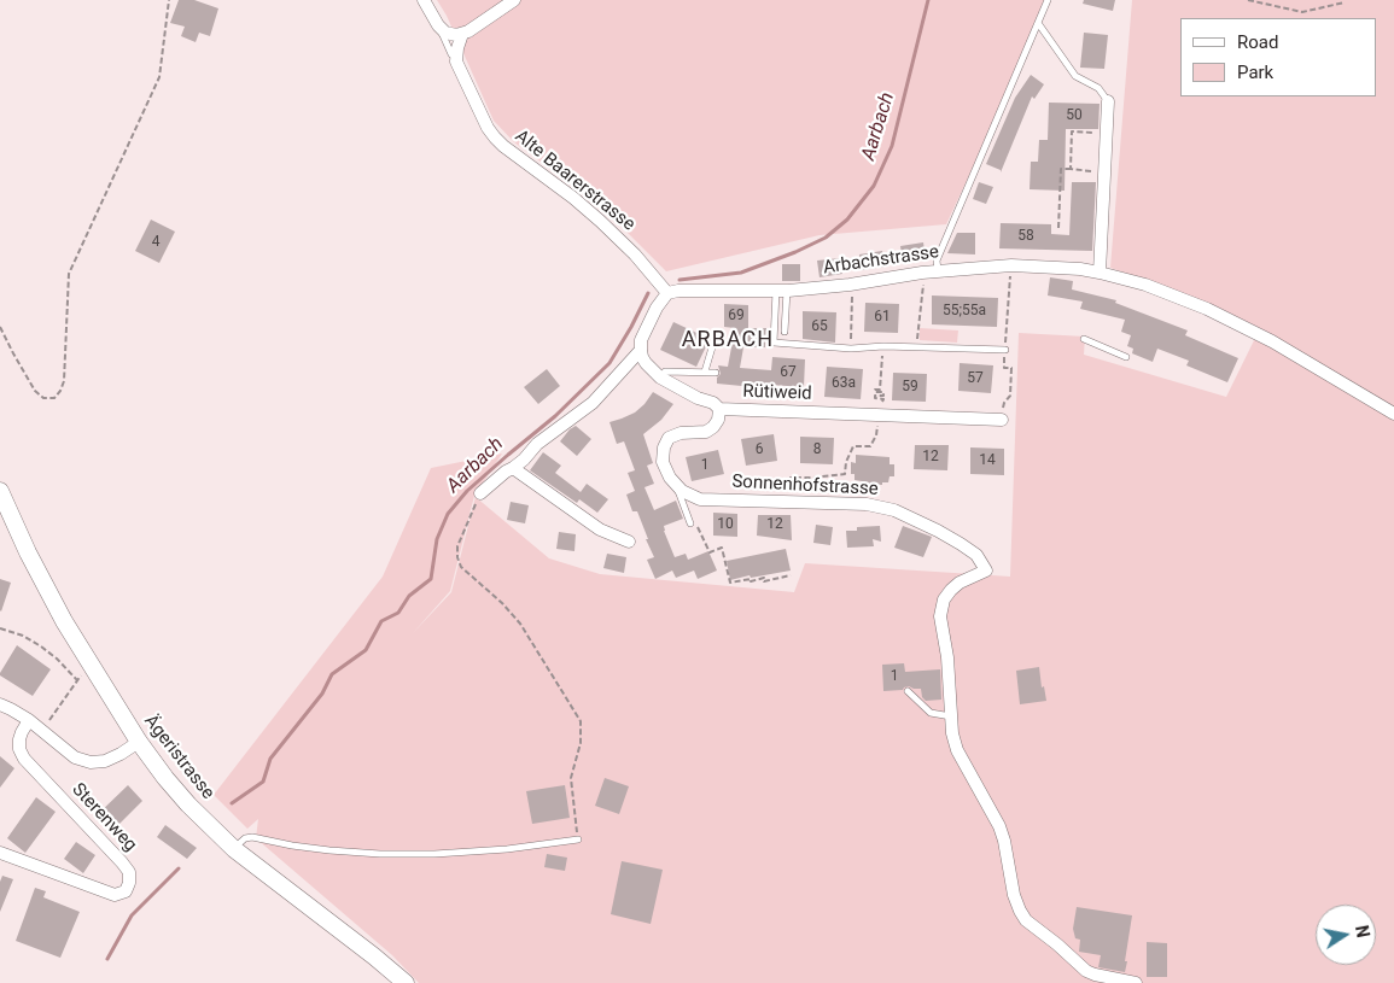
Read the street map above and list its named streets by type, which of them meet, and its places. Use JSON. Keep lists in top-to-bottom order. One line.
{"streets":{"main road":["Ägeristrasse"],"street":["Alte Baarerstrasse","Arbachstrasse","Rütiweid","Sonnenhofstrasse","Sterenweg"]},"crossings":[["Alte Baarerstrasse","Arbachstrasse"]],"districts":["ARBACH"],"water":["Aarbach"],"house_numbers":["50","58","4","55;55a","69","61","65","67","57","63a","59","6","8","12","14","1","10","12","1"],"legend":["Road","Park"],"north":"right"}
